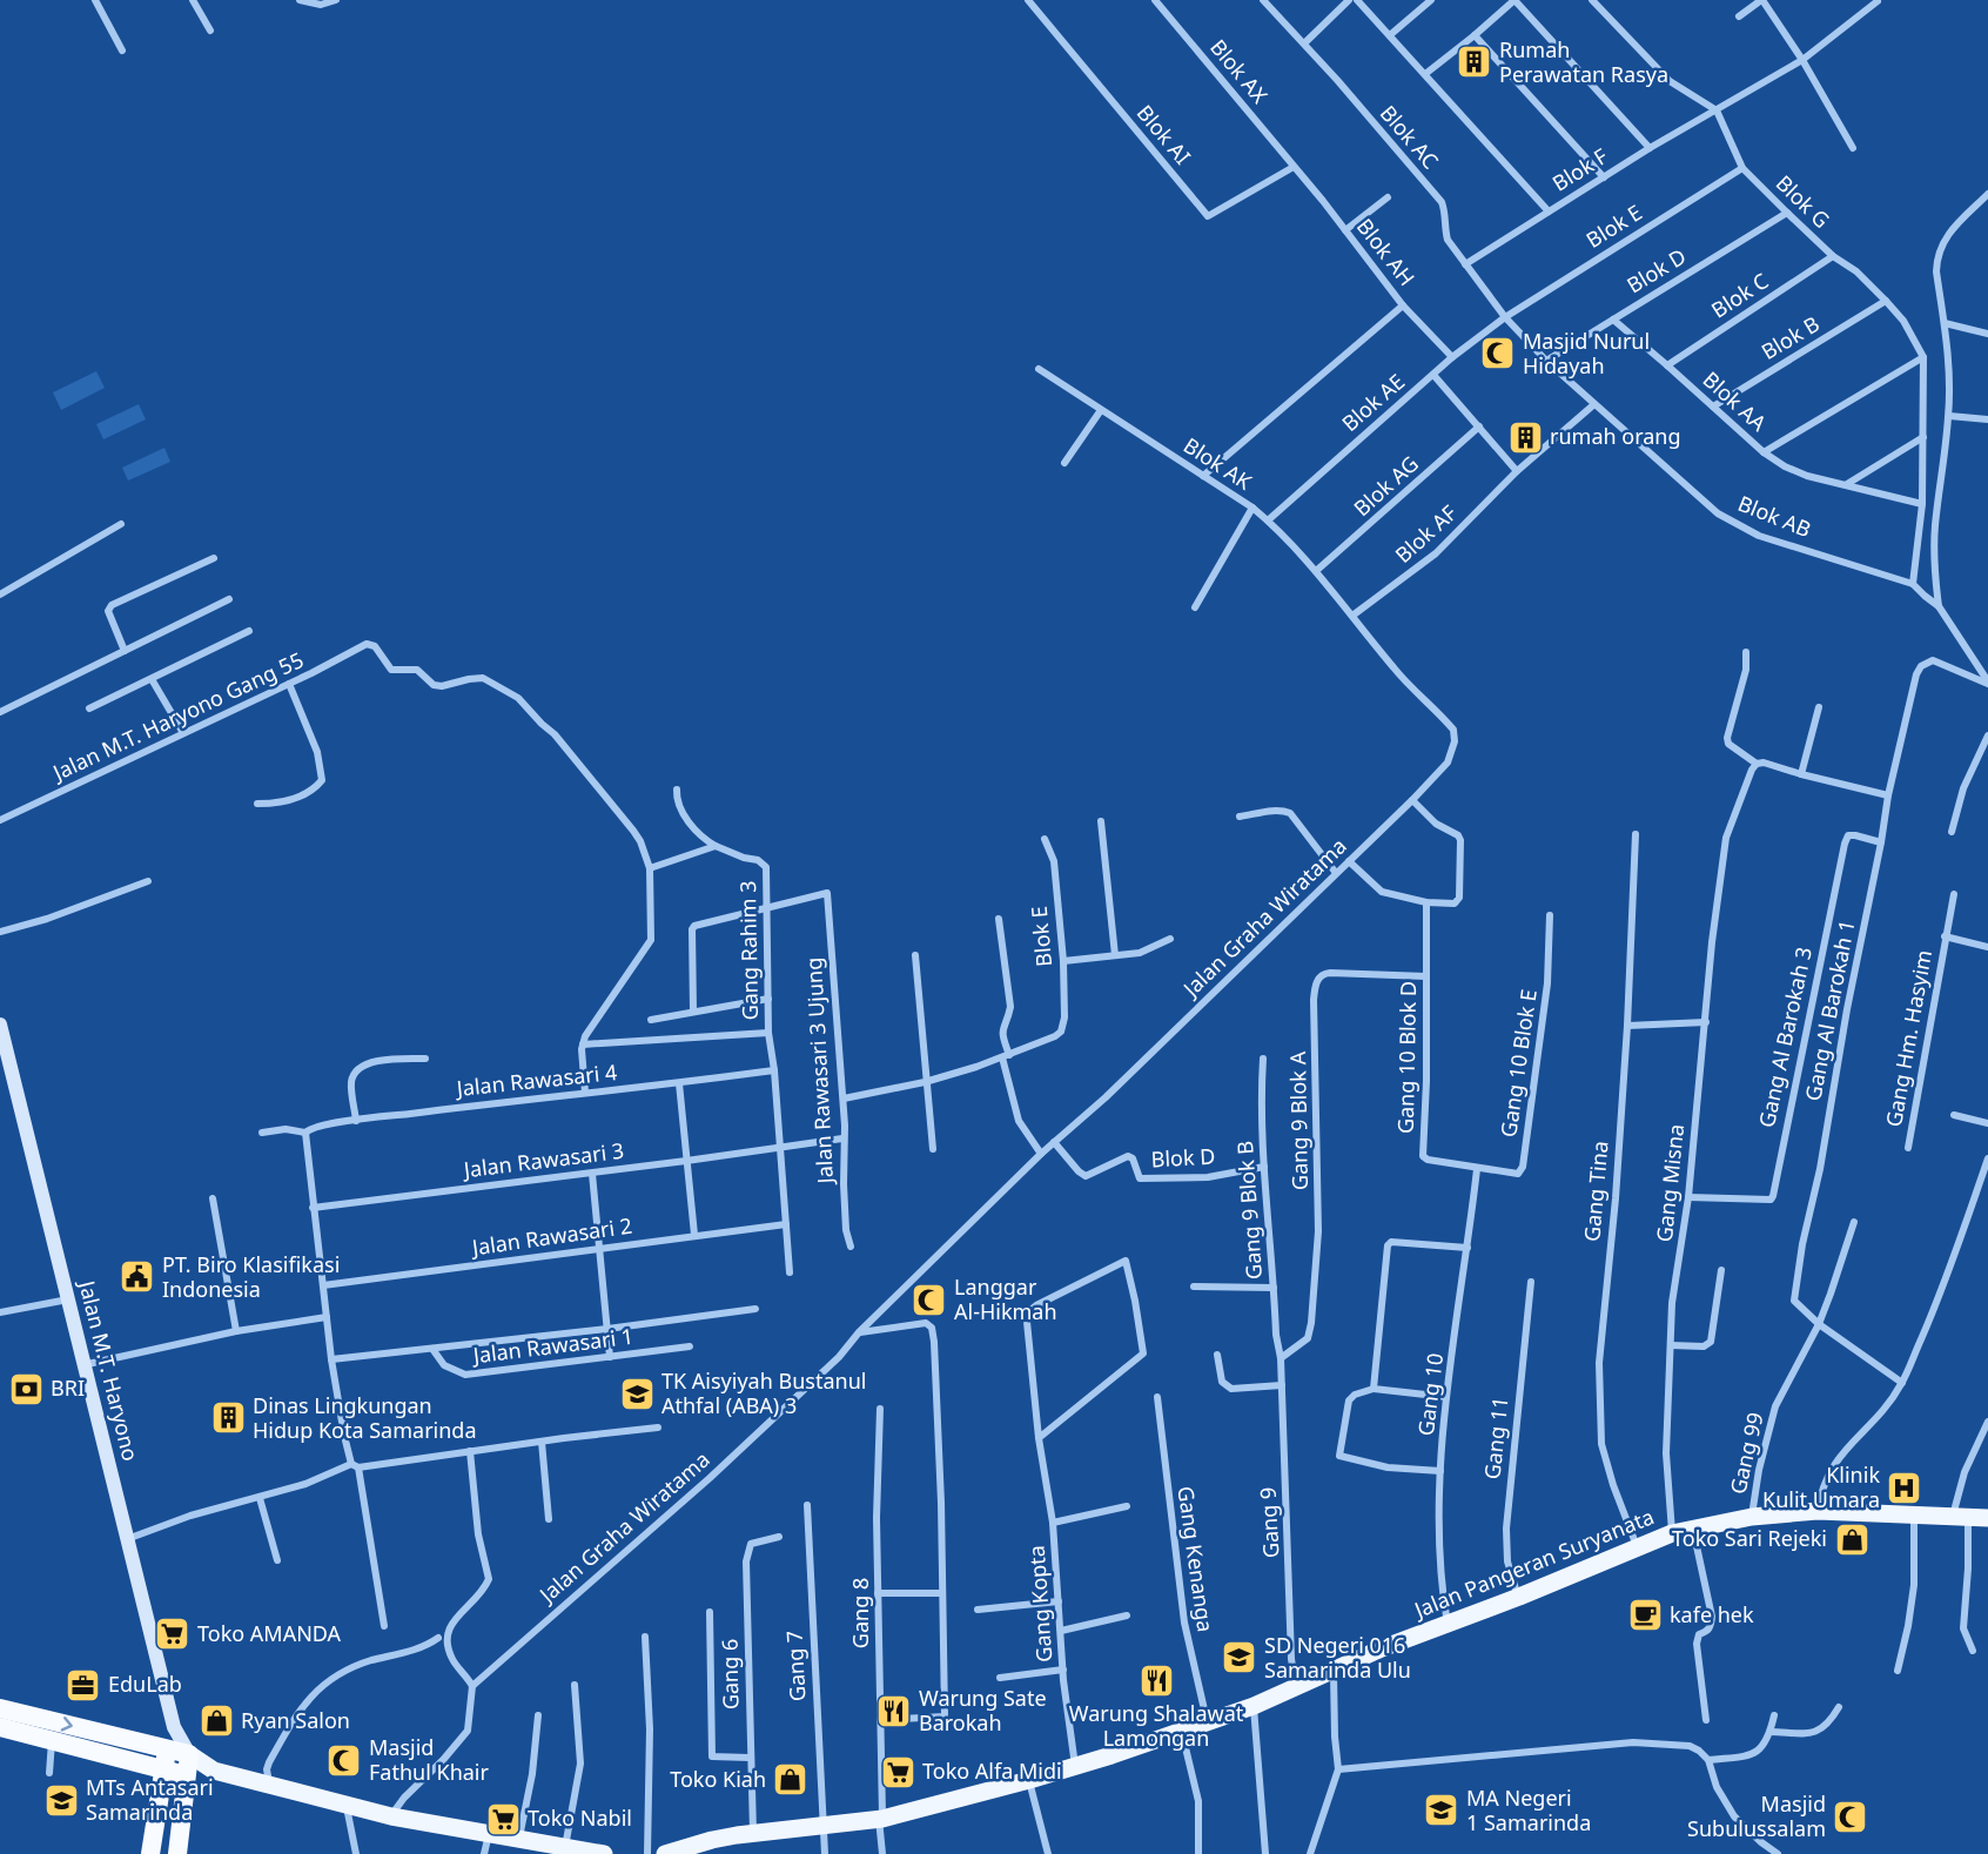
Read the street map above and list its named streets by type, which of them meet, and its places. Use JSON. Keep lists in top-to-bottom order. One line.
{"streets":{"main road":["Jalan M.T. Haryono","Jalan Pangeran Suryanata"],"street":["Blok AX","Blok AI","Blok AC","Blok F","Blok G","Blok E","Blok AH","Blok D","Blok C","Blok B","Blok AA","Blok AE","Blok AK","Blok AG","Blok AB","Blok AF","Jalan M.T. Haryono Gang 55","Jalan Graha Wiratama","Gang Rahim 3","Gang Al Barokah 1","Gang Al Barokah 3","Gang Hm. Hasyim","Gang 10 Blok D","Gang 10 Blok E","Jalan Rawasari 3 Ujung","Jalan Rawasari 4","Gang 9 Blok A","Jalan Rawasari 3","Gang Misna","Gang Tina","Gang 9 Blok B","Jalan Rawasari 2","Jalan Rawasari 1","Gang 10","Gang 11","Gang 99","Gang 9","Gang Kenanga","Gang Kopta","Gang 8","Gang 7","Gang 6"]},"crossings":[["Blok AX","Blok AI"],["Blok AX","Blok AH"],["Blok AI","Blok AH"],["Blok AC","Blok F"],["Blok AC","Blok AB"],["Blok F","Blok G"],["Blok F","Blok AB"],["Blok G","Blok E"],["Blok G","Blok D"],["Blok G","Blok C"],["Blok G","Blok B"],["Blok E","Blok AE"],["Blok E","Blok AB"],["Blok AH","Blok AE"],["Blok D","Blok AA"],["Blok D","Blok AB"],["Blok D","Jalan Graha Wiratama"],["Blok D","Gang 9 Blok B"],["Blok C","Blok AA"],["Blok B","Blok AA"],["Blok AE","Blok AK"],["Blok AE","Blok AB"],["Blok AK","Blok AG"],["Blok AK","Blok AF"],["Blok AK","Jalan Graha Wiratama"],["Blok AB","Blok AF"],["Gang Rahim 3","Jalan Rawasari 3 Ujung"],["Gang Rahim 3","Jalan Rawasari 4"],["Gang Rahim 3","Jalan Rawasari 3"],["Gang Rahim 3","Jalan Rawasari 2"],["Gang Al Barokah 1","Gang Al Barokah 3"],["Gang Al Barokah 1","Gang 99"],["Gang Al Barokah 3","Gang Misna"],["Gang 10 Blok D","Gang 10 Blok E"],["Gang 10 Blok D","Gang 9 Blok A"],["Gang 10 Blok D","Gang 10"],["Gang 10 Blok E","Gang 10"],["Jalan Rawasari 3 Ujung","Jalan Rawasari 3"],["Gang 9 Blok A","Gang 9 Blok B"],["Gang 9 Blok A","Gang 9"],["Gang Misna","Jalan Pangeran Suryanata"],["Gang Tina","Jalan Pangeran Suryanata"],["Gang 9 Blok B","Gang 9"],["Gang 10","Jalan Pangeran Suryanata"],["Gang 11","Jalan Pangeran Suryanata"],["Gang 99","Jalan Pangeran Suryanata"],["Gang 9","Jalan Pangeran Suryanata"],["Gang Kenanga","Jalan Pangeran Suryanata"],["Jalan Pangeran Suryanata","Gang Kopta"],["Jalan Pangeran Suryanata","Gang 8"],["Jalan Pangeran Suryanata","Gang 7"],["Jalan Pangeran Suryanata","Gang 6"]],"places":{"building":["Rumah Perawatan Rasya","rumah orang","Dinas Lingkungan Hidup Kota Samarinda"],"mosque":["Masjid Nurul Hidayah","Langgar Al-Hikmah","Masjid Fathul Khair","Masjid Subulussalam"],"public building":["PT. Biro Klasifikasi Indonesia"],"bank":["BRI"],"school or university":["TK Aisyiyah Bustanul Athfal (ABA) 3","SD Negeri 016 Samarinda Ulu","MTs Antasari Samarinda","MA Negeri 1 Samarinda"],"hospital":["Klinik Kulit Umara"],"shop":["Toko Sari Rejeki","Ryan Salon","Toko Kiah"],"cafe":["kafe hek"],"supermarket":["Toko AMANDA","Toko Alfa Midi","Toko Nabil"],"restaurant":["Warung Shalawat Lamongan","Warung Sate Barokah"],"office":["EduLab"]}}
